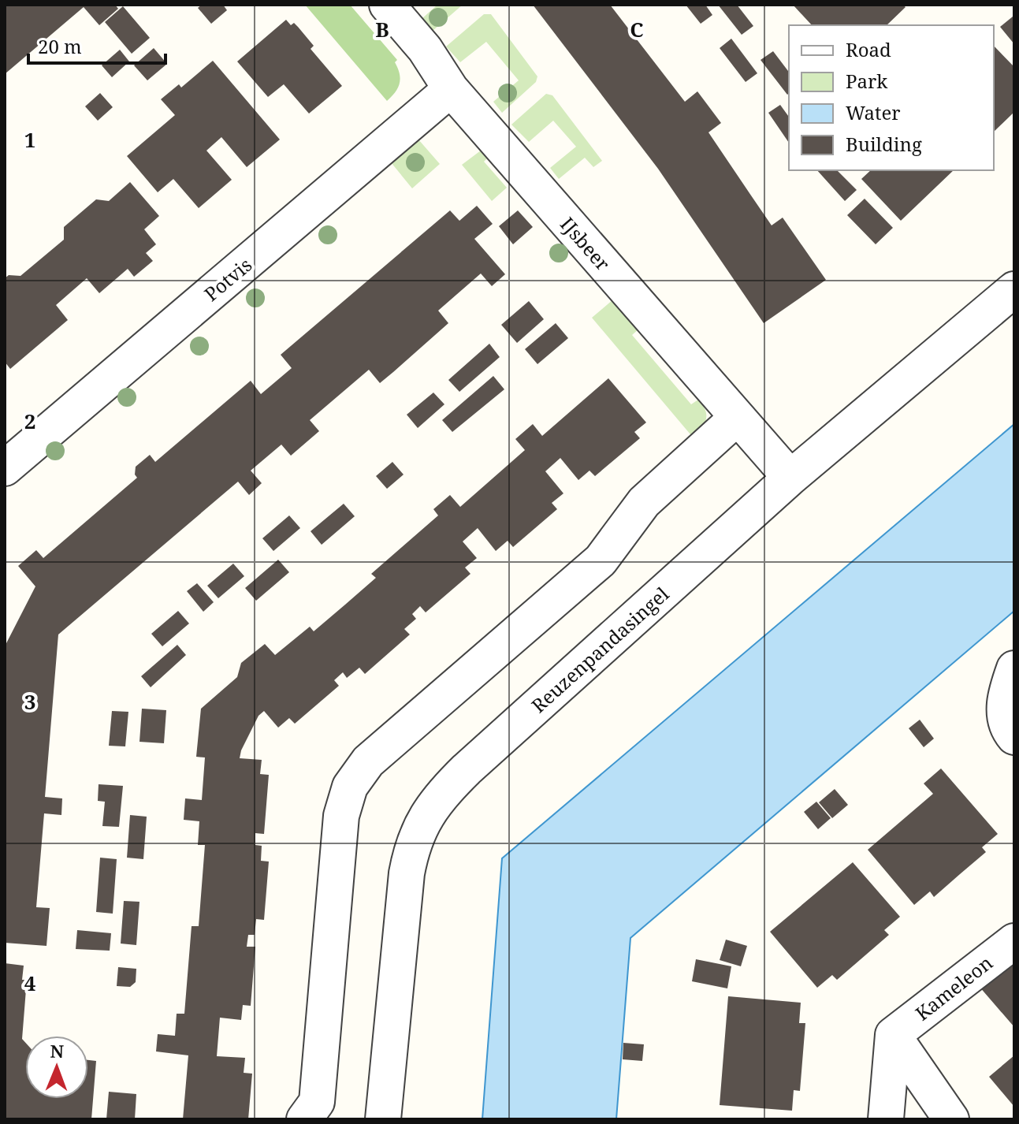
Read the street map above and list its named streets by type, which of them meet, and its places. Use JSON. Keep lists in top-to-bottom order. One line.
{"streets":{"street":["IJsbeer","Potvis","Reuzenpandasingel","Kameleon"]},"crossings":[["IJsbeer","Potvis"],["IJsbeer","Reuzenpandasingel"]],"legend":["Road","Park","Water","Building"],"scale_bar":"20 m","north":"top","grid":{"columns":["B","C"],"rows":["1","2","3","4"]}}
